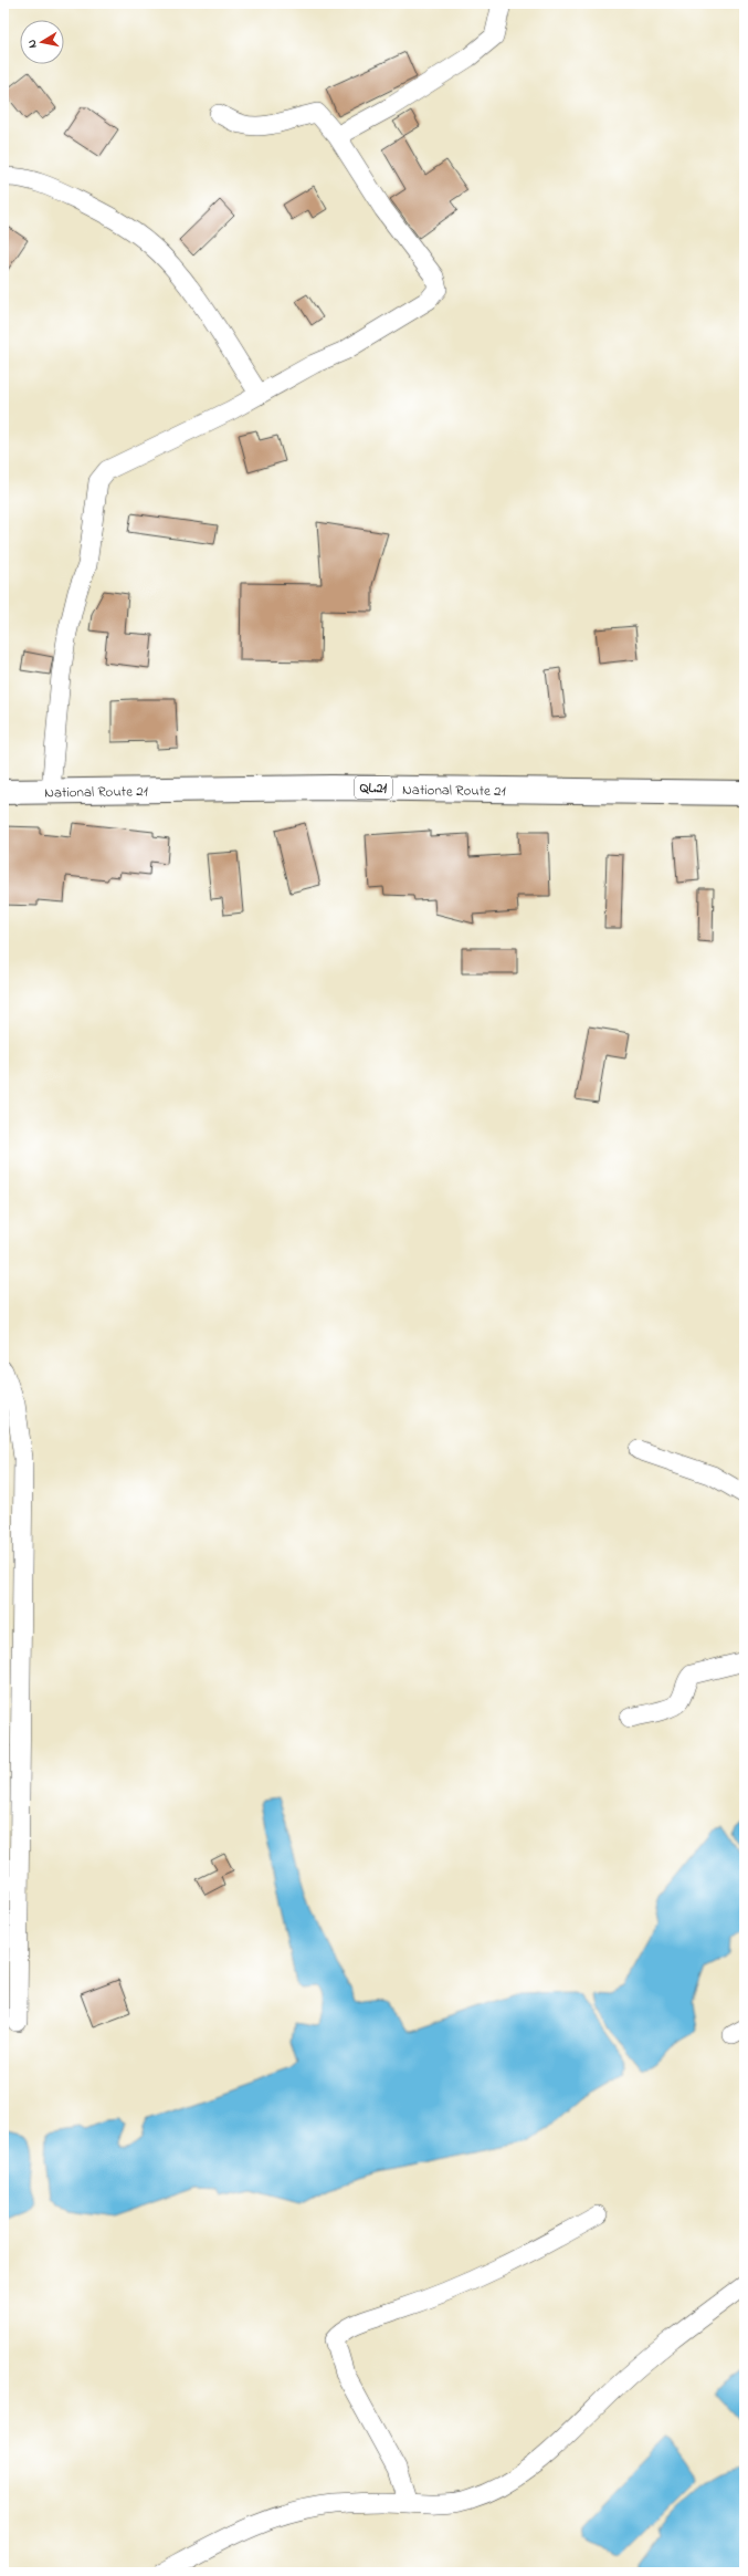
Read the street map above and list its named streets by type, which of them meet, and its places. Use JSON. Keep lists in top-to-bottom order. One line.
{"streets":{"highway":["QL.21","National Route 21"]},"north":"left"}
